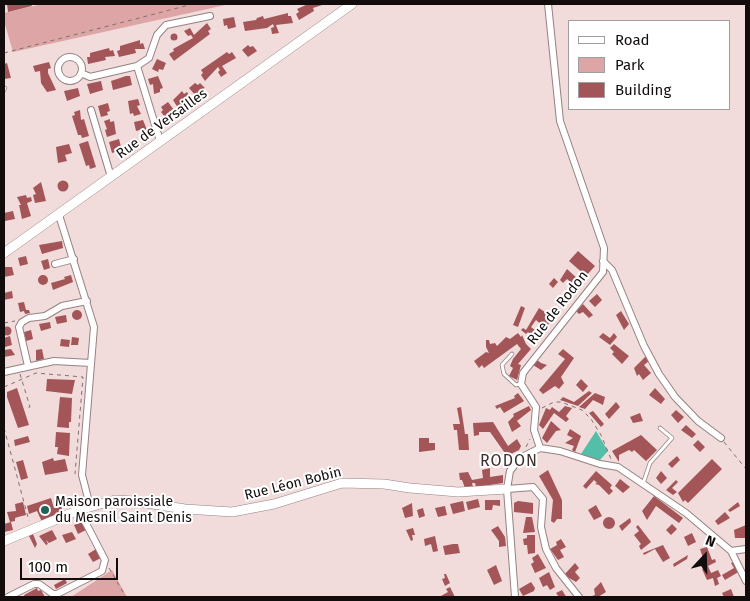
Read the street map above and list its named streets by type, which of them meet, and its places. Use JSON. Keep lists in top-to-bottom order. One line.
{"streets":{"street":["Rue de Versailles","Rue de Rodon","Rue Léon Bobin"]},"districts":["RODON"],"places":["Maison paroissiale du Mesnil Saint Denis"],"legend":["Road","Park","Building"],"scale_bar":"100 m","north":"top"}
